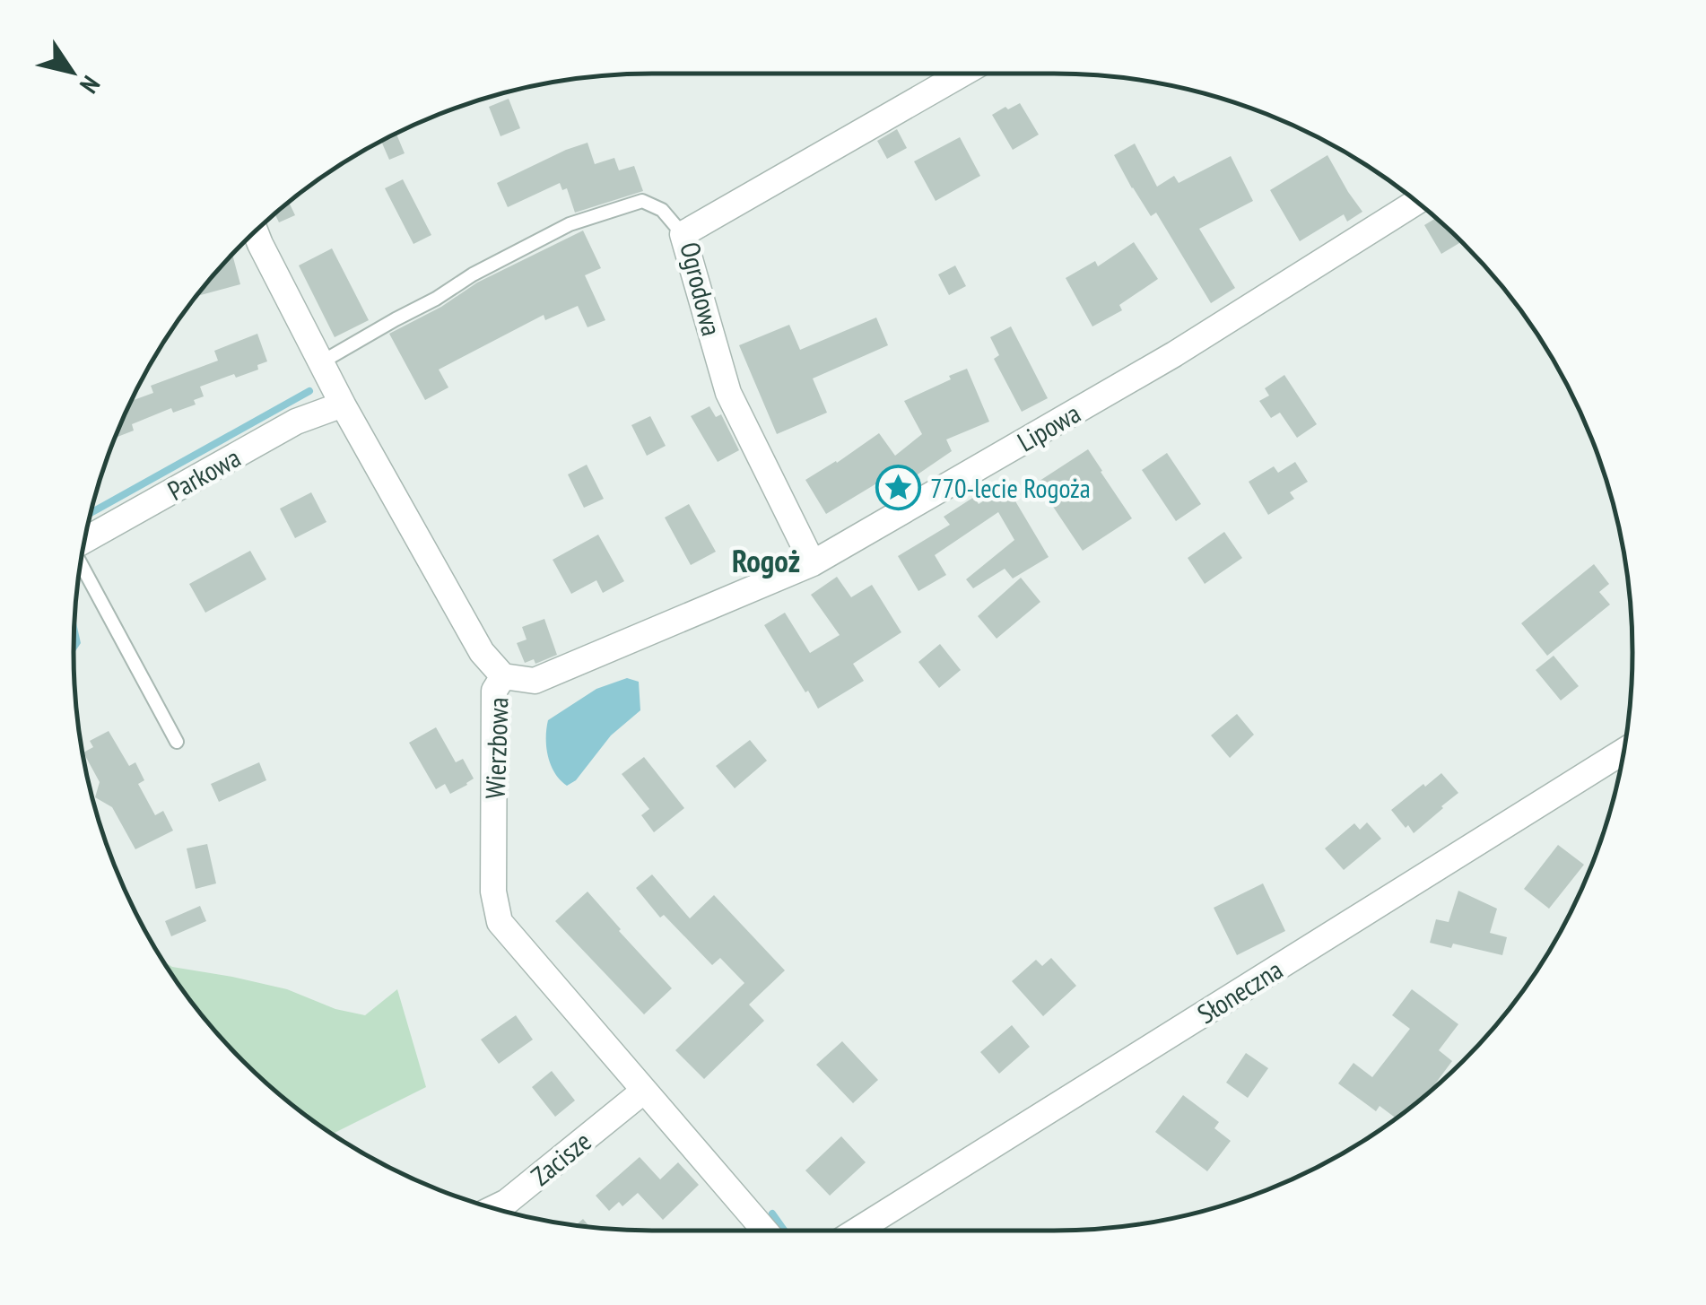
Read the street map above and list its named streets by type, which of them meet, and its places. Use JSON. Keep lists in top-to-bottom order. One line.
{"streets":{"street":["Ogrodowa","Lipowa","Parkowa","Wierzbowa","Słoneczna","Zacisze"]},"crossings":[["Ogrodowa","Lipowa"],["Lipowa","Wierzbowa"],["Parkowa","Wierzbowa"],["Wierzbowa","Zacisze"]],"districts":["Rogoż"],"places":{"place":["770-lecie Rogoża"]},"north":"bottom right"}
